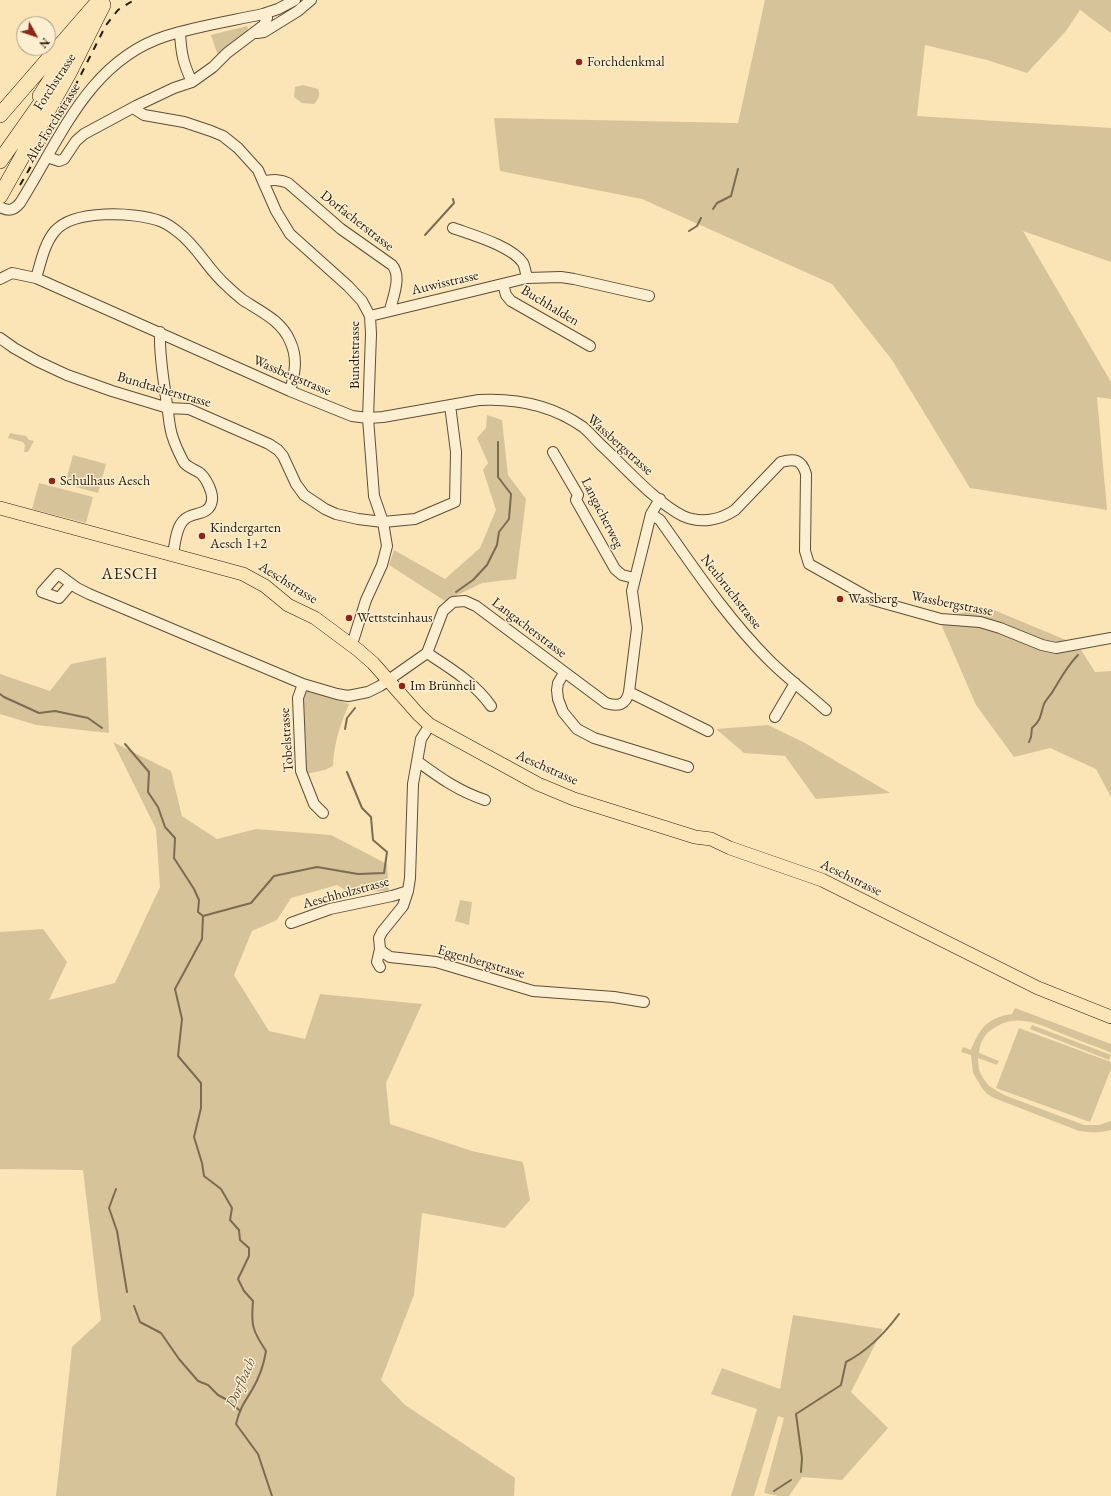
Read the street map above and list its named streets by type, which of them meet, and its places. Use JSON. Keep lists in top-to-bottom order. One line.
{"streets":{"highway":["Forchstrasse"],"main road":["Aeschstrasse"],"street":["Alte Forchstrasse","Dorfacherstrasse","Auwisstrasse","Buchhalden","Bundtstrasse","Wassbergstrasse","Bundtacherstrasse","Langacherweg","Neubruchstrasse","Langacherstrasse","Tobelstrasse","Aeschholzstrasse","Eggenbergstrasse"]},"crossings":[["Dorfacherstrasse","Auwisstrasse"],["Dorfacherstrasse","Bundtstrasse"],["Auwisstrasse","Buchhalden"],["Auwisstrasse","Bundtstrasse"],["Bundtstrasse","Wassbergstrasse"],["Bundtstrasse","Bundtacherstrasse"],["Bundtstrasse","Aeschstrasse"],["Wassbergstrasse","Bundtacherstrasse"]],"districts":["AESCH"],"water":["Dorfbach"],"places":["Forchdenkmal","Schulhaus Aesch","Kindergarten Aesch 1+2","Wassberg","Wettsteinhaus","Im Brünneli"],"north":"bottom right"}
